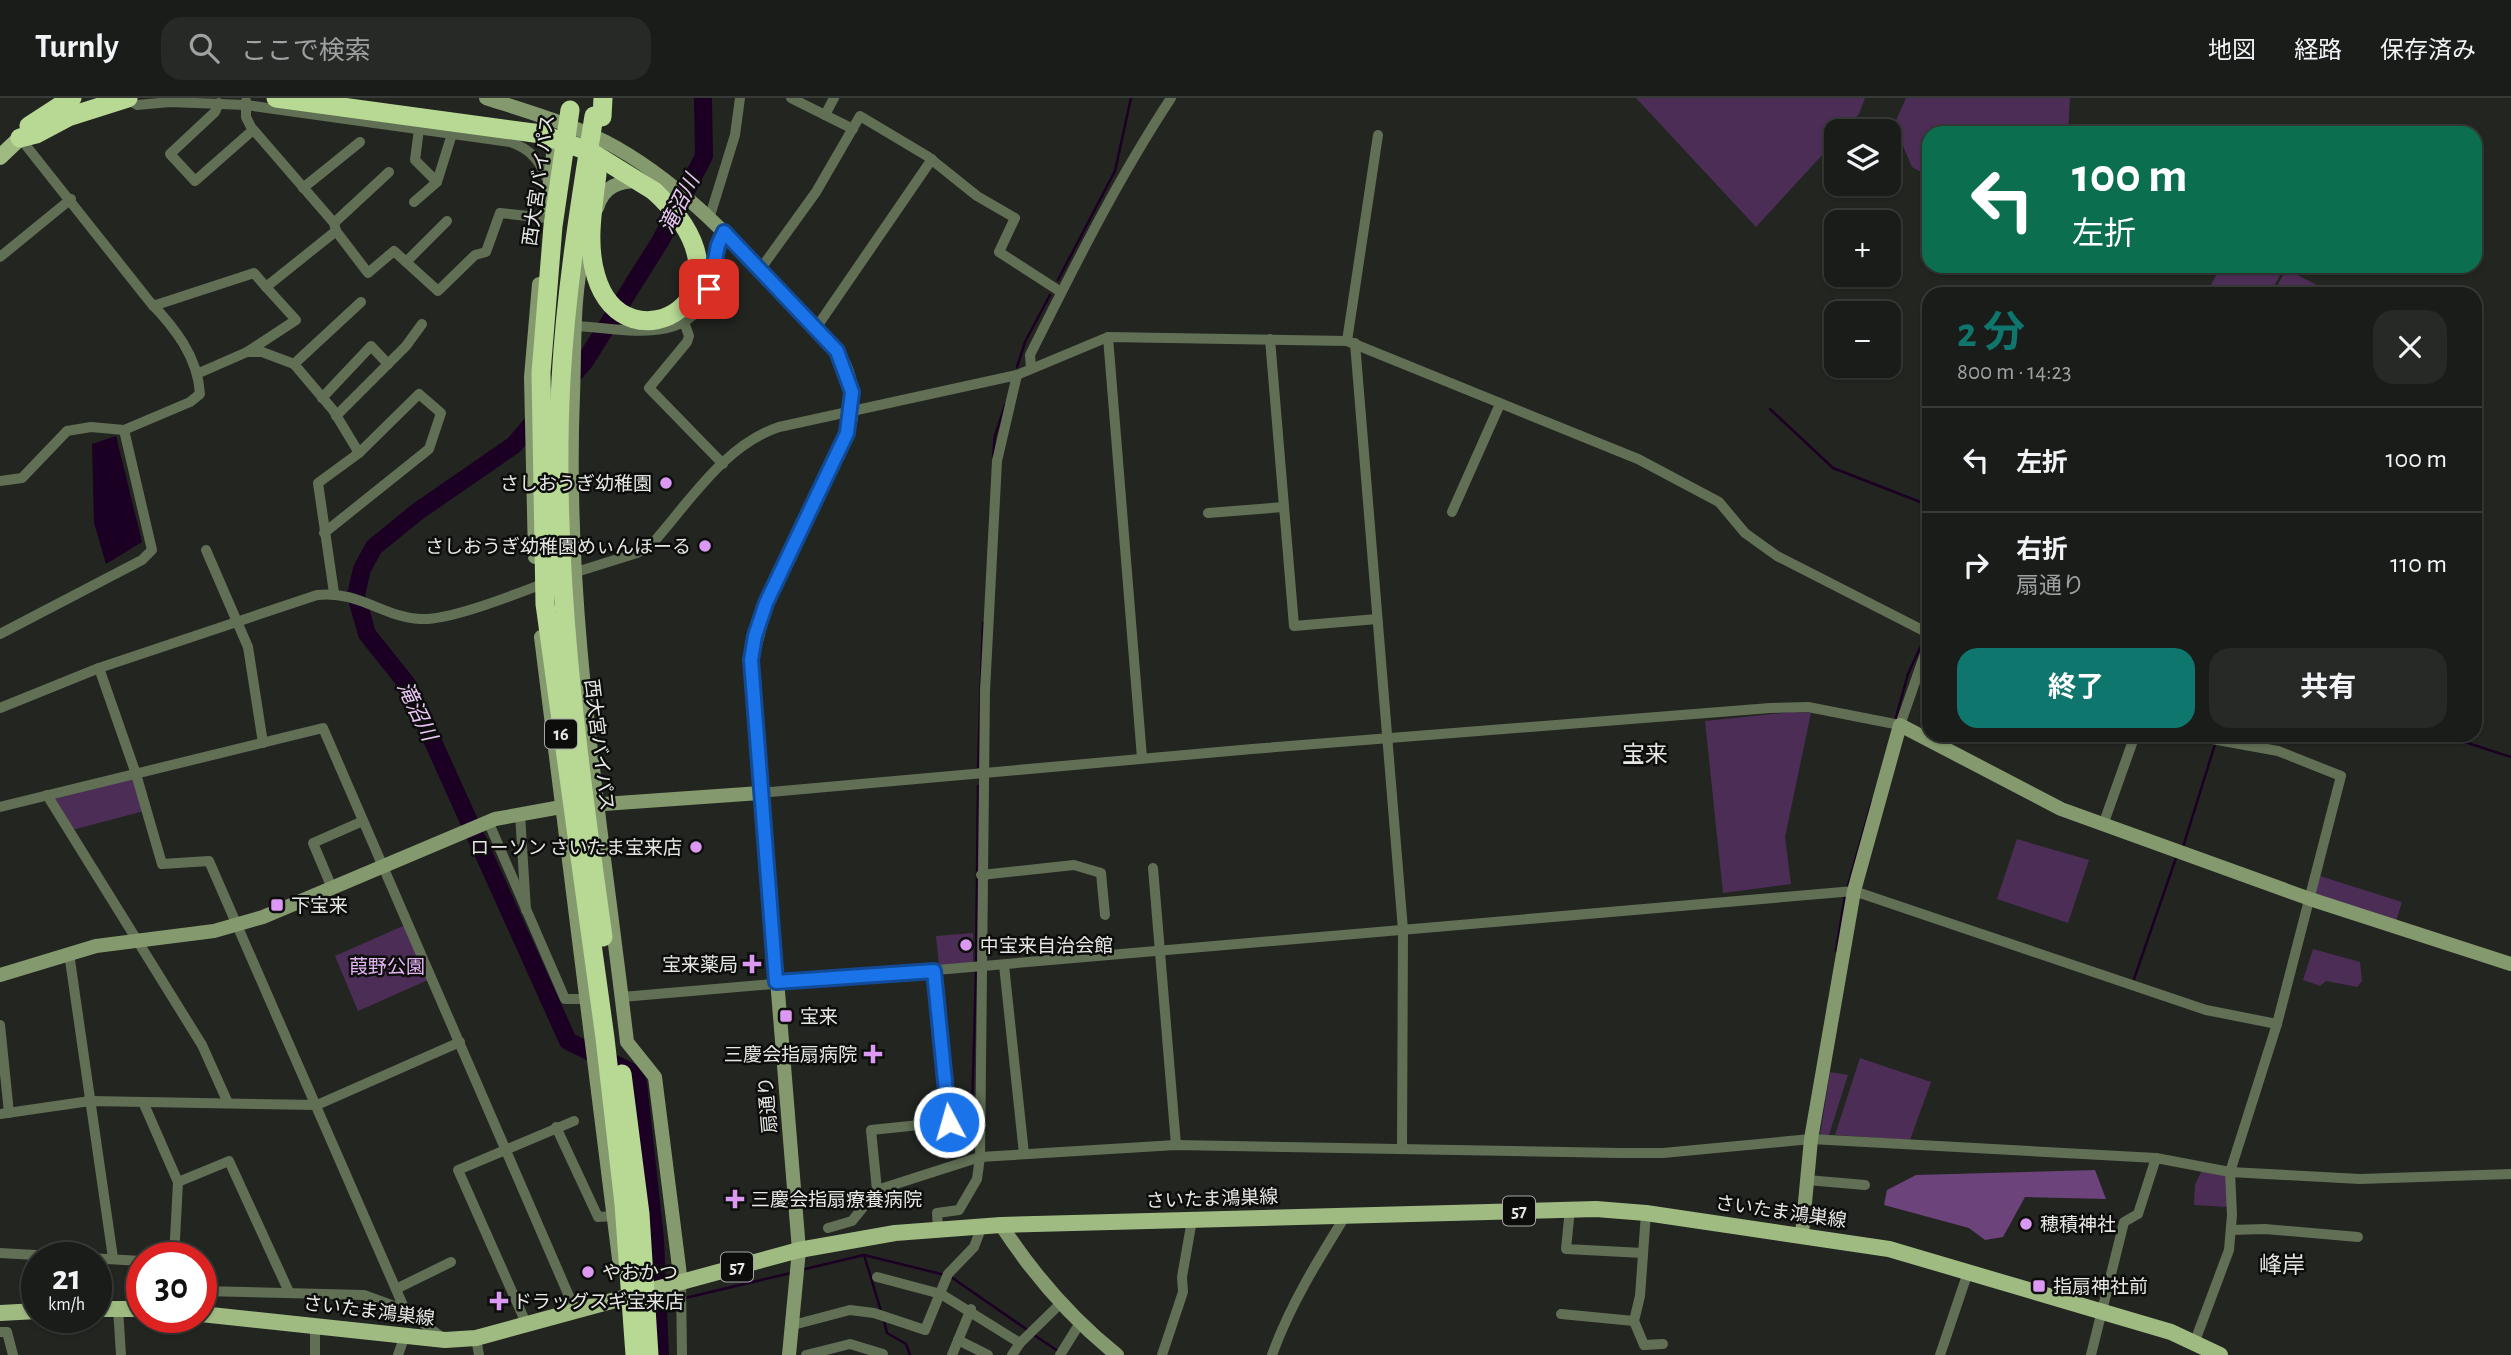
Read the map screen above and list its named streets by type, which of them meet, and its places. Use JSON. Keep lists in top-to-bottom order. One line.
{"streets":{"highway":["西大宮バイパス","16"],"main road":["さいたま鴻巣線","57"],"street":["扇通り"]},"crossings":[["扇通り","さいたま鴻巣線"]],"districts":["宝来","峰岸"],"water":["滝沼川"],"parks":["葭野公園"],"places":{"other":["さしおうぎ幼稚園","さしおうぎ幼稚園めぃんほーる","ローソン さいたま宝来店","中宝来自治会館","穂積神社","やおかつ"],"transit":["下宝来","宝来","指扇神社前"],"health":["宝来薬局","三慶会指扇病院","三慶会指扇療養病院","ドラッグスギ宝来店"]},"page":{"header":"Turnly","search":"ここで検索","nav":["地図","経路","保存済み"],"map_buttons":["+","−"],"turn":["100 m","左折"],"heading":["2 分","800 m · 14:23"],"list":[{"name":"左折","value":"100 m"},{"name":"右折","note":"扇通り","value":"110 m"}],"buttons":["終了","共有"],"speed":"21 km/h","limit":"30"}}
